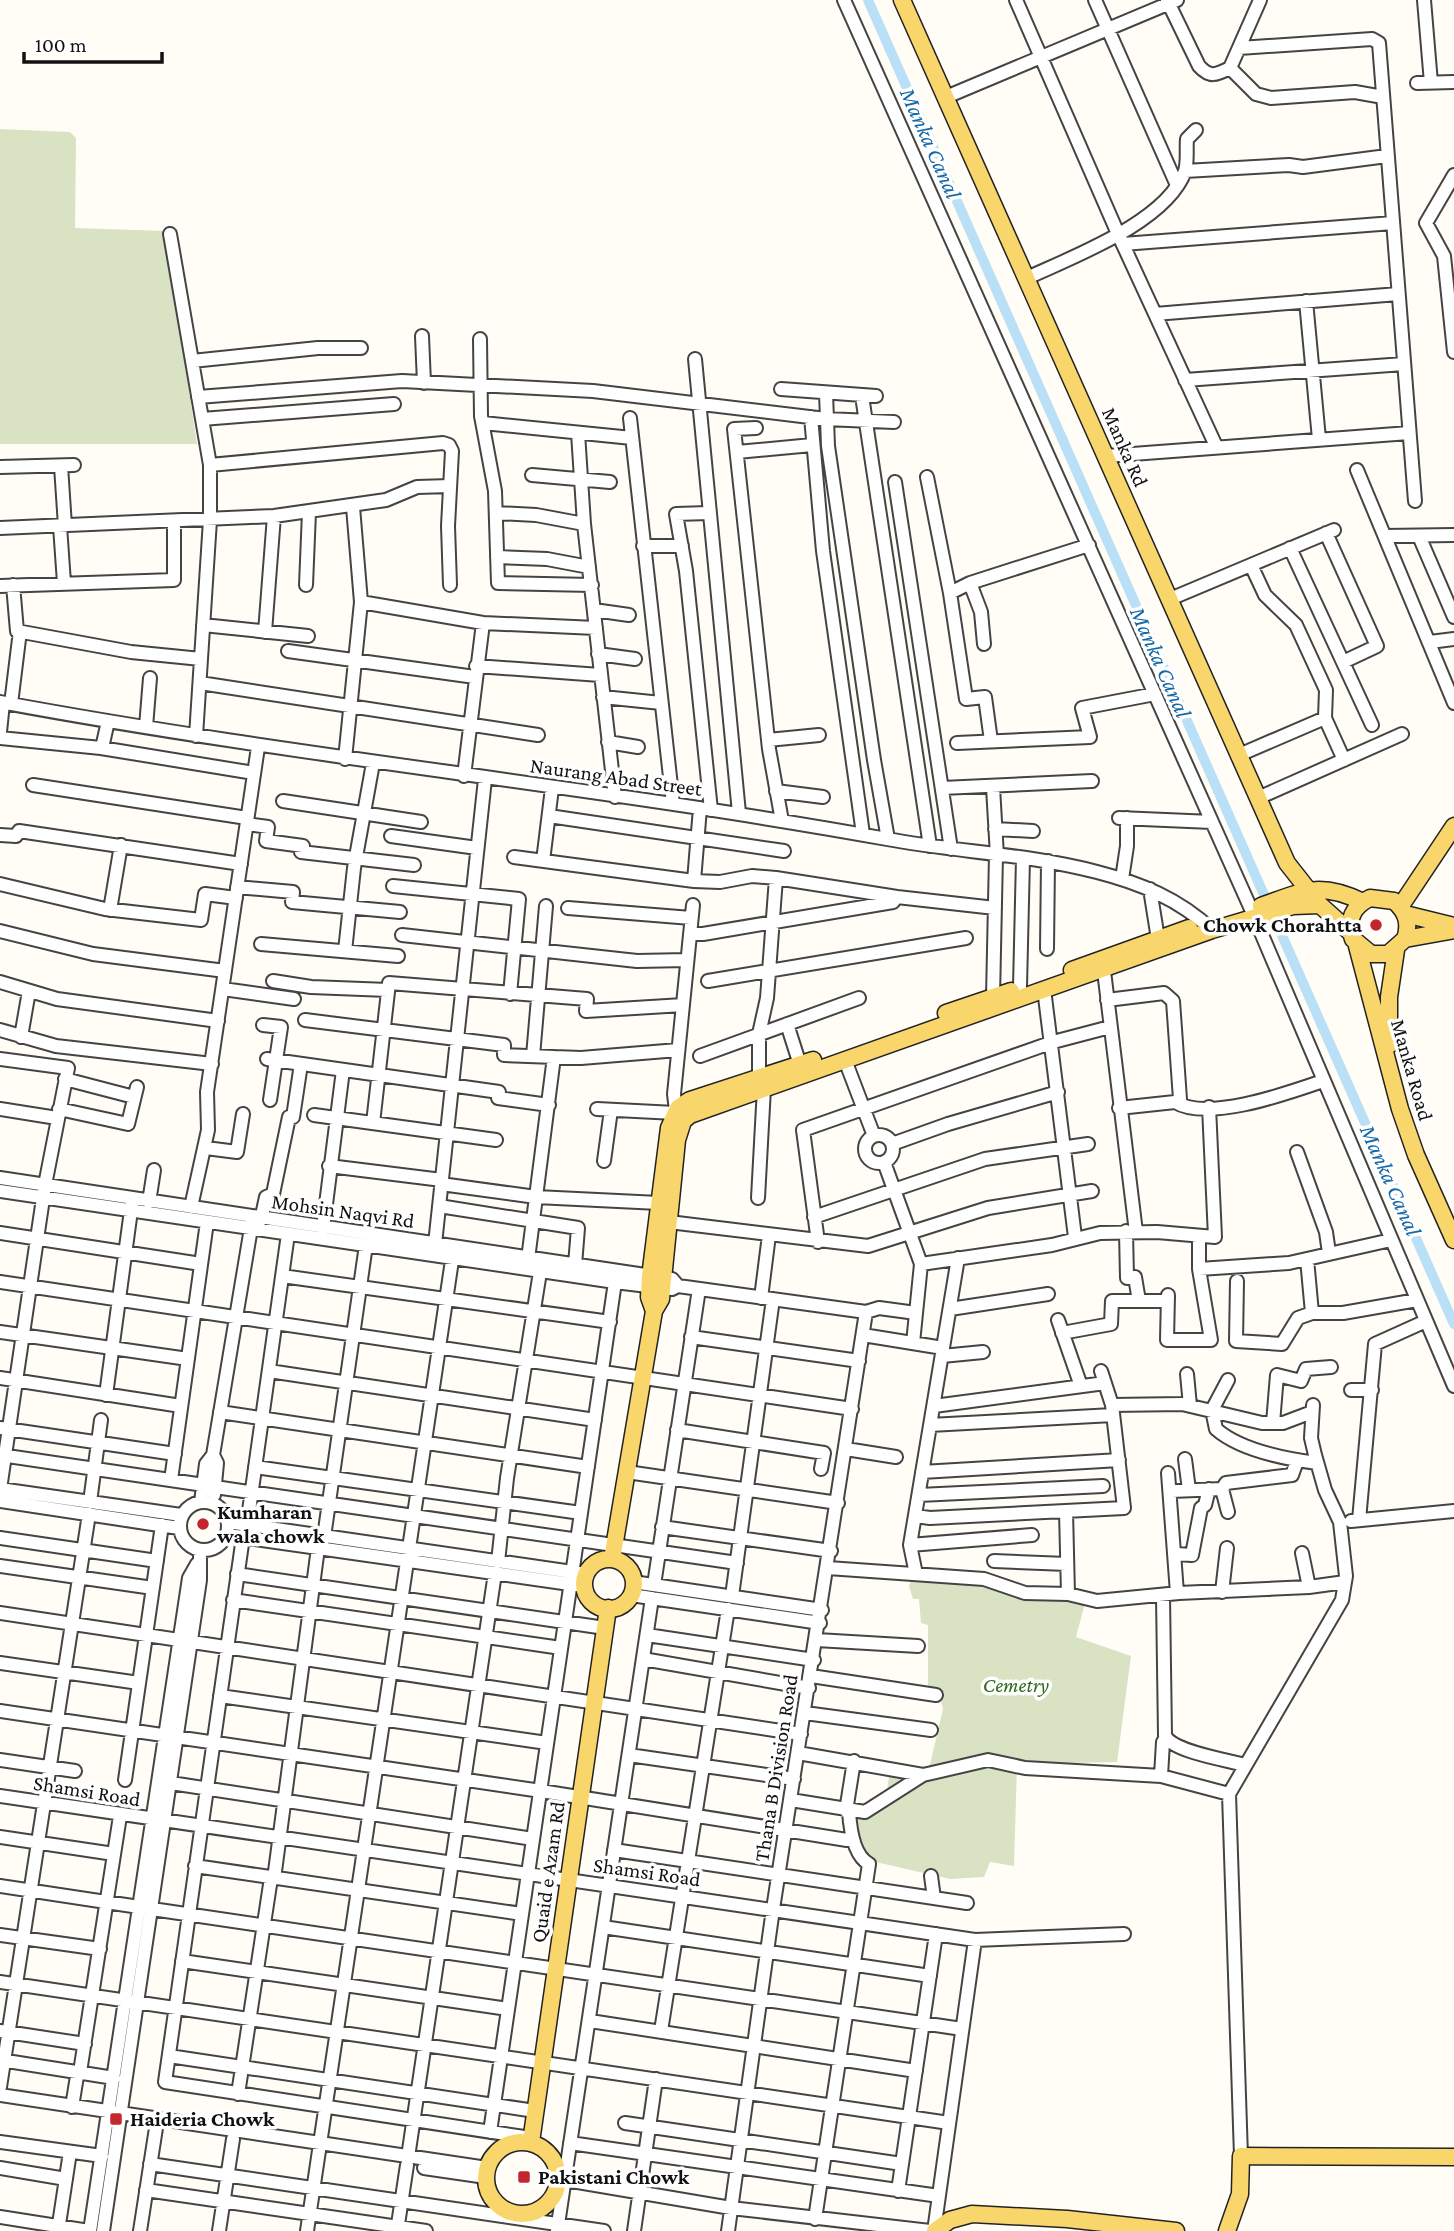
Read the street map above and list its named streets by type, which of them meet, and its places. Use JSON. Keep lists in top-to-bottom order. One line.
{"streets":{"main road":["Manka Rd","Manka Road","Quaid e Azam Rd"],"street":["Naurang Abad Street","Mohsin Naqvi Rd","Thana B Division Road","Shamsi Road"]},"crossings":[["Manka Rd","Manka Road"],["Mohsin Naqvi Rd","Thana B Division Road"],["Thana B Division Road","Shamsi Road"],["Shamsi Road","Quaid e Azam Rd"]],"water":["Manka Canal"],"parks":["Cemetry"],"places":{"other":["Chowk Chorahtta","Kumharan wala chowk"],"transit":["Haideria Chowk","Pakistani Chowk"]},"scale_bar":"100 m"}
